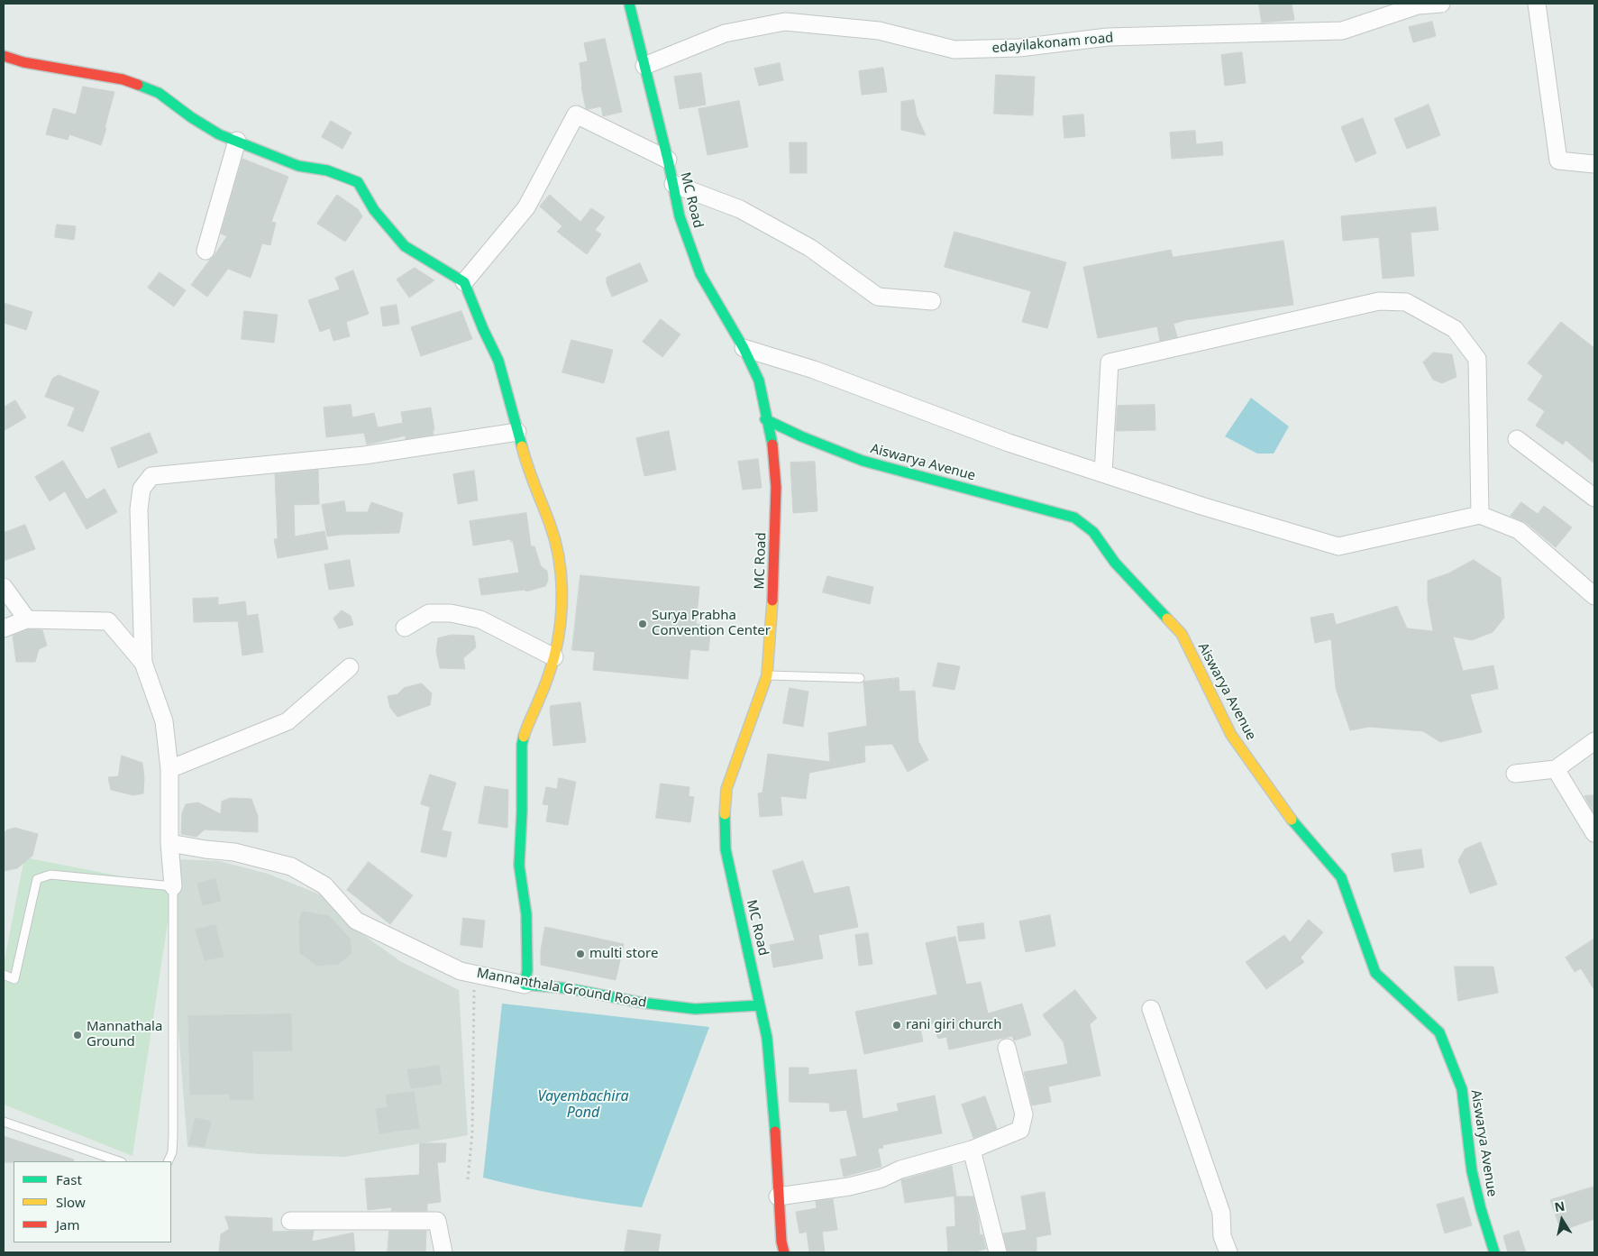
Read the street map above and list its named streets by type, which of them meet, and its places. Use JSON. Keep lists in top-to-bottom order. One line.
{"streets":{"street":["edayilakonam road","MC Road","Aiswarya Avenue","Mannanthala Ground Road"]},"crossings":[["edayilakonam road","MC Road"],["MC Road","Aiswarya Avenue"],["MC Road","Mannanthala Ground Road"]],"water":["Vayembachira Pond"],"places":["Surya Prabha Convention Center","multi store","rani giri church","Mannathala Ground"],"legend":["Fast","Slow","Jam"],"north":"top"}
